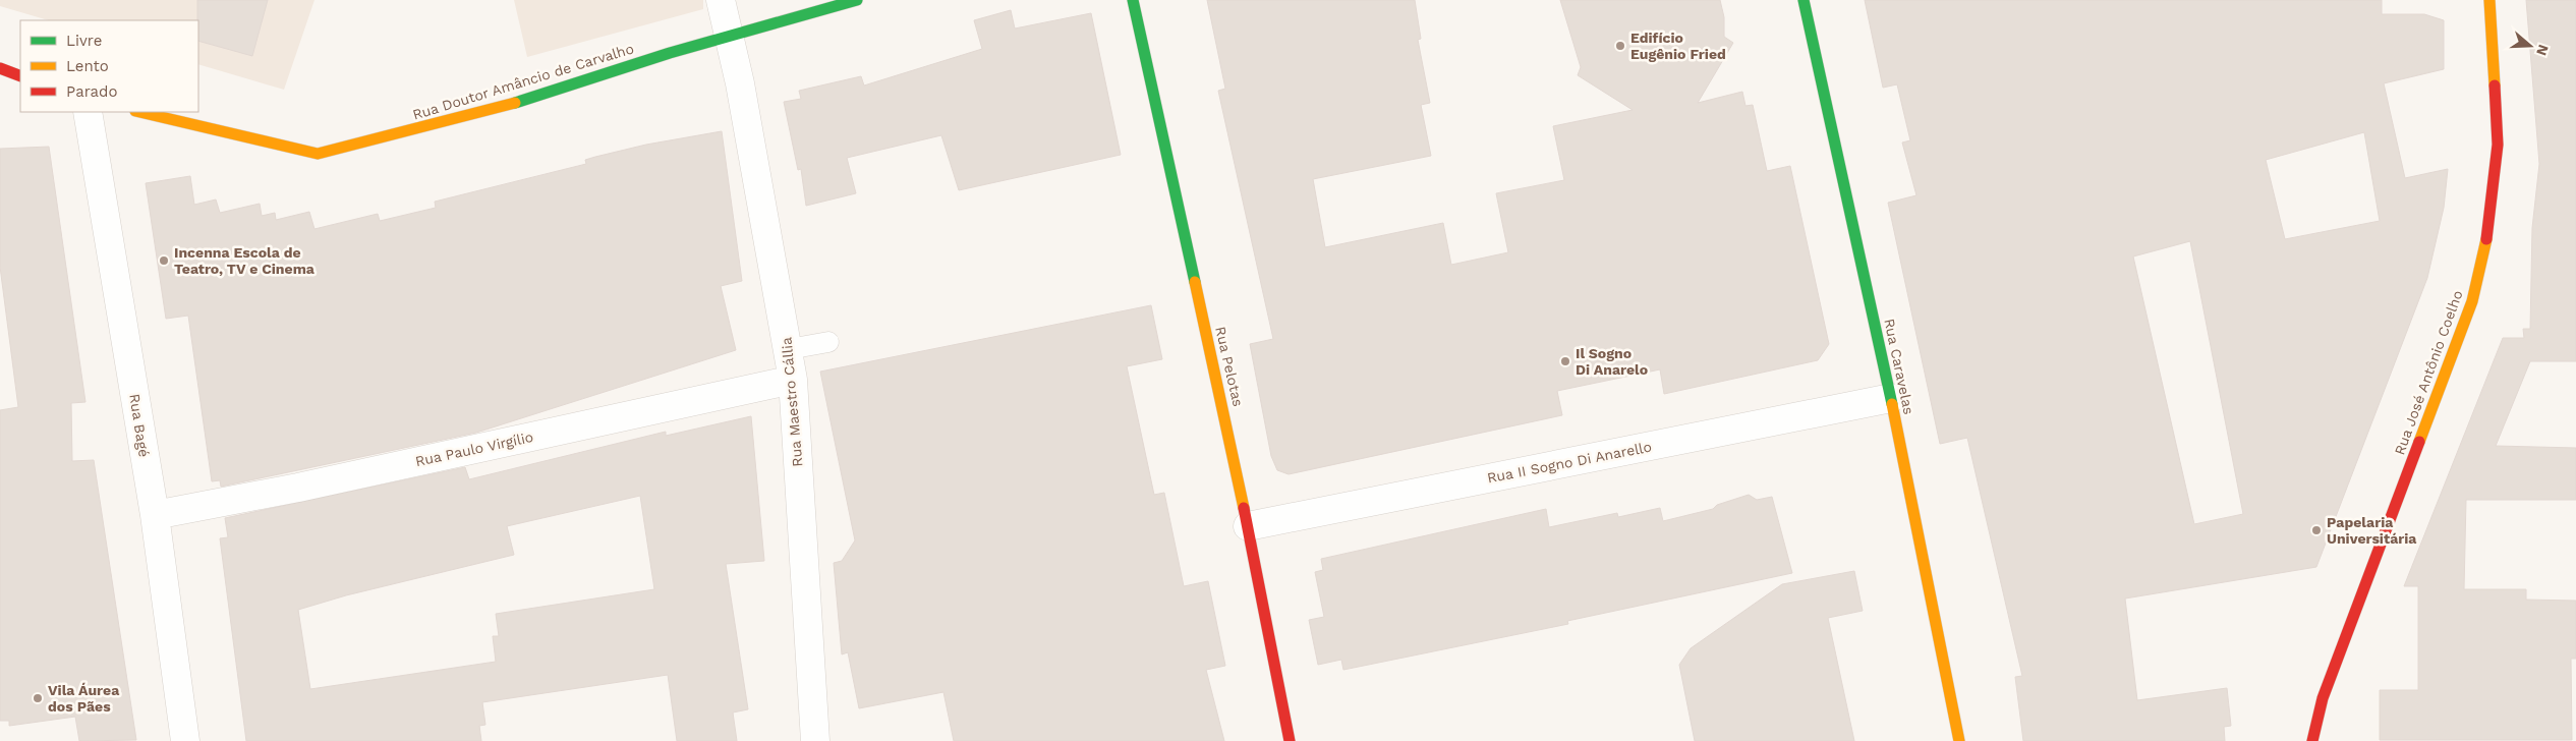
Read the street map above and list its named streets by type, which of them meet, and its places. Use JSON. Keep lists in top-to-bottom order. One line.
{"streets":{"street":["Rua Doutor Amâncio de Carvalho","Rua Pelotas","Rua Caravelas","Rua José Antônio Coelho","Rua Maestro Cállia","Rua Bagé","Rua Paulo Virgílio","Rua II Sogno Di Anarello"]},"crossings":[["Rua Doutor Amâncio de Carvalho","Rua Maestro Cállia"],["Rua Pelotas","Rua II Sogno Di Anarello"],["Rua Caravelas","Rua II Sogno Di Anarello"],["Rua Maestro Cállia","Rua Paulo Virgílio"],["Rua Bagé","Rua Paulo Virgílio"]],"places":["Edifício Eugênio Fried","Incenna Escola de Teatro, TV e Cinema","Il Sogno Di Anarelo","Papelaria Universitária","Vila Áurea dos Pães"],"legend":["Livre","Lento","Parado"],"north":"right"}
